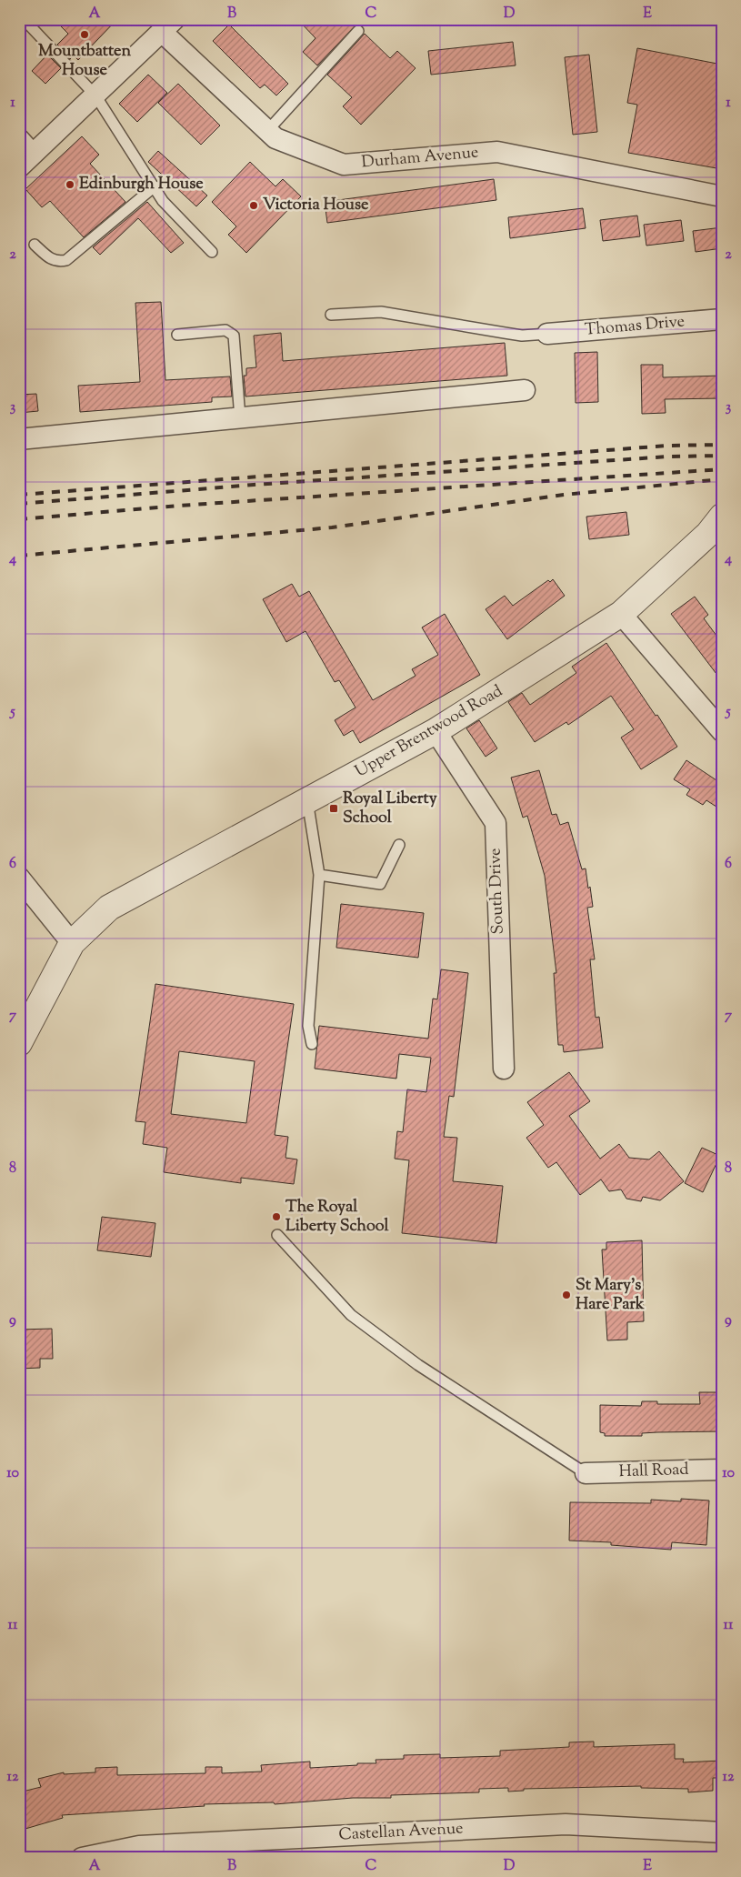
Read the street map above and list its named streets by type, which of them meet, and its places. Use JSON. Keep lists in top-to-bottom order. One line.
{"streets":{"street":["Durham Avenue","Thomas Drive","Upper Brentwood Road","South Drive","Hall Road","Castellan Avenue"]},"crossings":[["Upper Brentwood Road","South Drive"]],"places":{"other":["Mountbatten House","Edinburgh House","Victoria House","The Royal Liberty School","St Mary's Hare Park"],"transit":["Royal Liberty School"]},"grid":{"columns":["A","B","C","D","E"],"rows":["1","2","3","4","5","6","7","8","9","10","11","12"]}}
